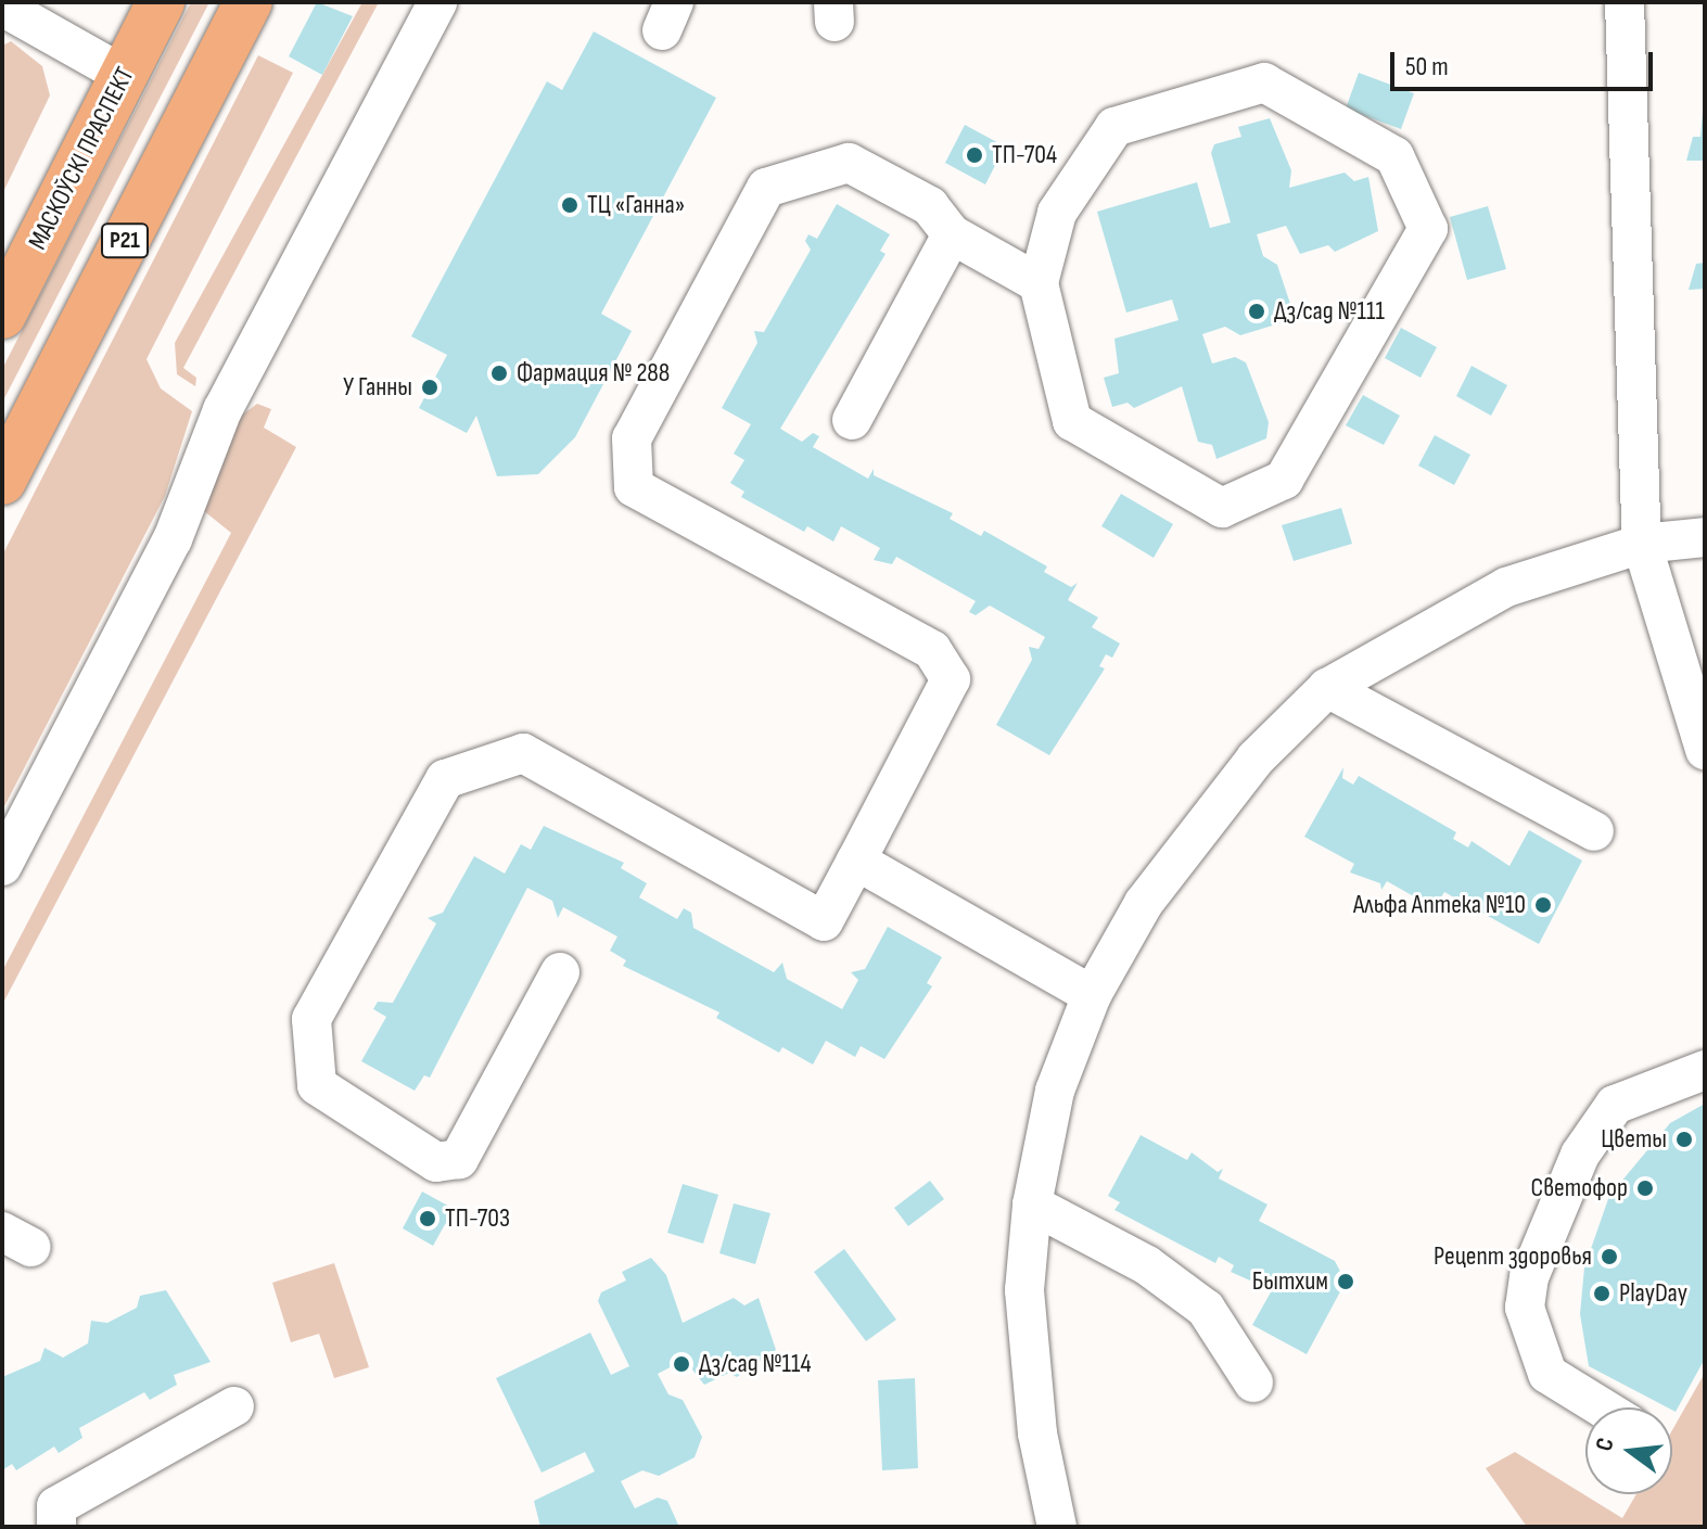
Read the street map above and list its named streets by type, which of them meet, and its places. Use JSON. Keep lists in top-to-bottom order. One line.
{"streets":{"main road":["МАСКОЎСКІ ПРАСПЕКТ","Р21"]},"places":["ТП-704","ТЦ «Ганна»","Дз/сад №111","Фармация № 288","У Ганны","Альфа Аптека №10","Цветы","Светофор","ТП-703","Рецепт здоровья","Бытхим","PlayDay","Дз/сад №114"],"scale_bar":"50 m","north":"left"}
